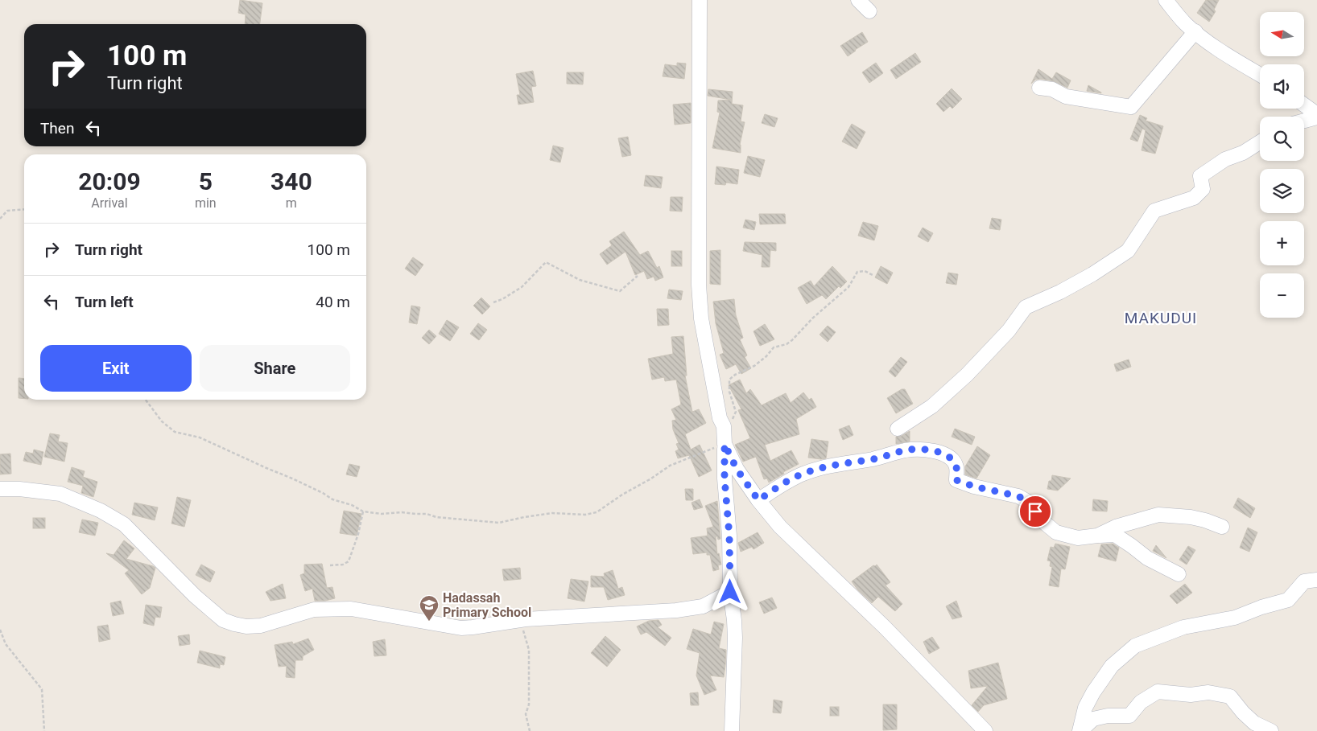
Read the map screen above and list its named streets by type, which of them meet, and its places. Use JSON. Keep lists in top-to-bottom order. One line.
{"districts":["MAKUDUI"],"places":{"school or university":["Hadassah Primary School"]},"north":"left","page":{"map_buttons":["+","−"],"turn":["100 m","Turn right"],"then":"Then","eta":["20:09","Arrival","5","min","340","m"],"list":[{"name":"Turn right","value":"100 m"},{"name":"Turn left","value":"40 m"}],"buttons":["Exit","Share"]}}
